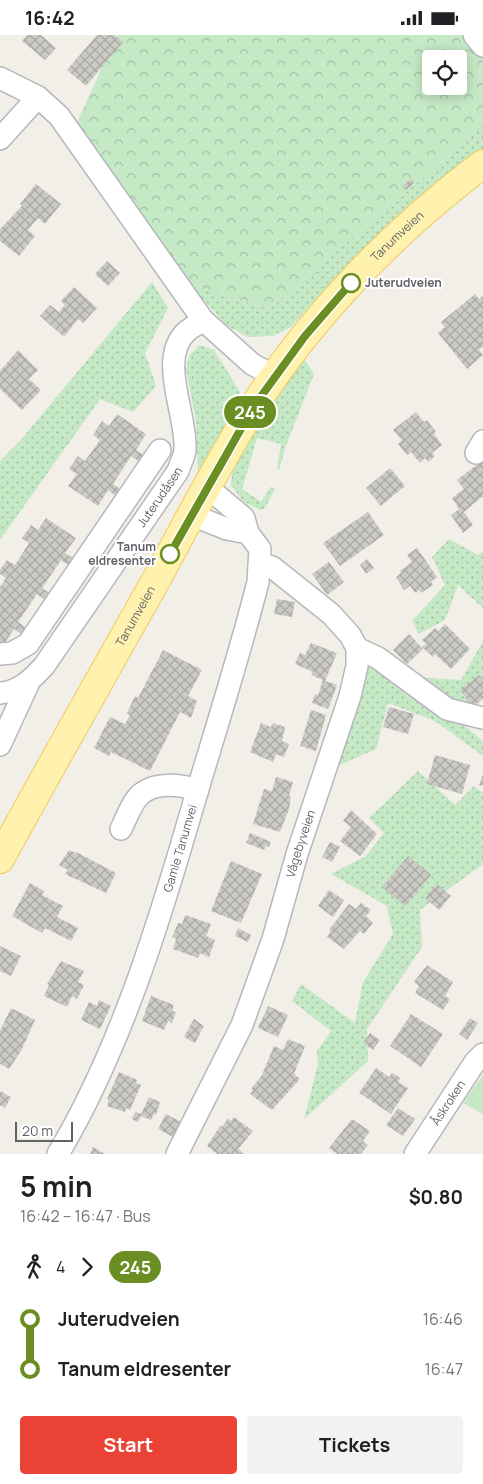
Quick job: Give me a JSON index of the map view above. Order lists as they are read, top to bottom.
{
  "streets": {
    "main road": ["Tanumveien"],
    "street": [
      "Juterudåsen",
      "Vågebyveien",
      "Gamle Tanumvei",
      "Åskroken"
    ]
  },
  "crossings": [
    ["Tanumveien", "Gamle Tanumvei"]
  ],
  "places": ["Juterudveien", "Tanum eldresenter"],
  "lines": ["bus line 245"],
  "scale_bar": "20 m",
  "page": {
    "status": "16:42",
    "on_map": "245",
    "scale": "20 m",
    "heading": ["5 min", "16:42 – 16:47 · Bus", "$0.80"],
    "legs": ["4", "245"],
    "list": [
      {
        "name": "Juterudveien",
        "value": "16:46"
      },
      {
        "name": "Tanum eldresenter",
        "value": "16:47"
      }
    ],
    "buttons": ["Start", "Tickets"]
  }
}
